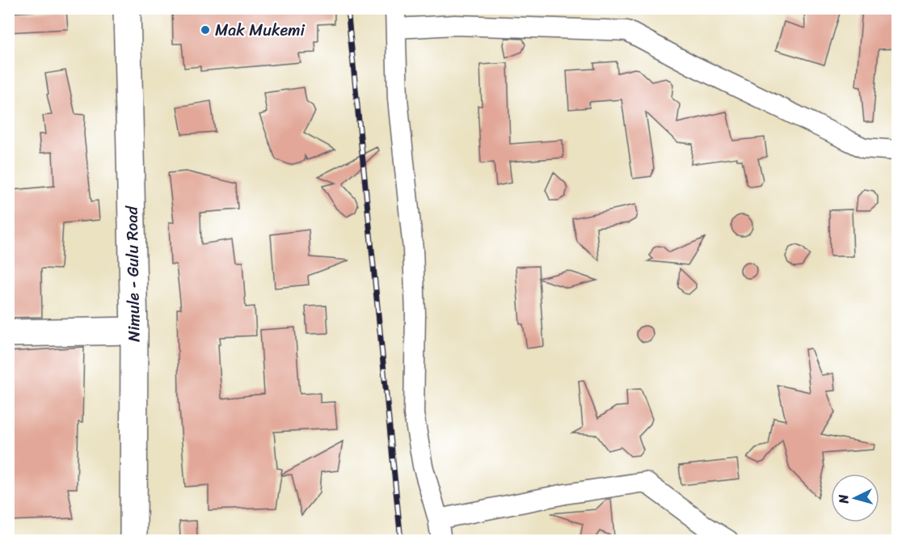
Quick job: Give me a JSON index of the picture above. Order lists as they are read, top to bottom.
{
  "streets": {
    "main road": ["Nimule - Gulu Road"]
  },
  "places": ["Mak Mukemi"],
  "north": "left"
}
